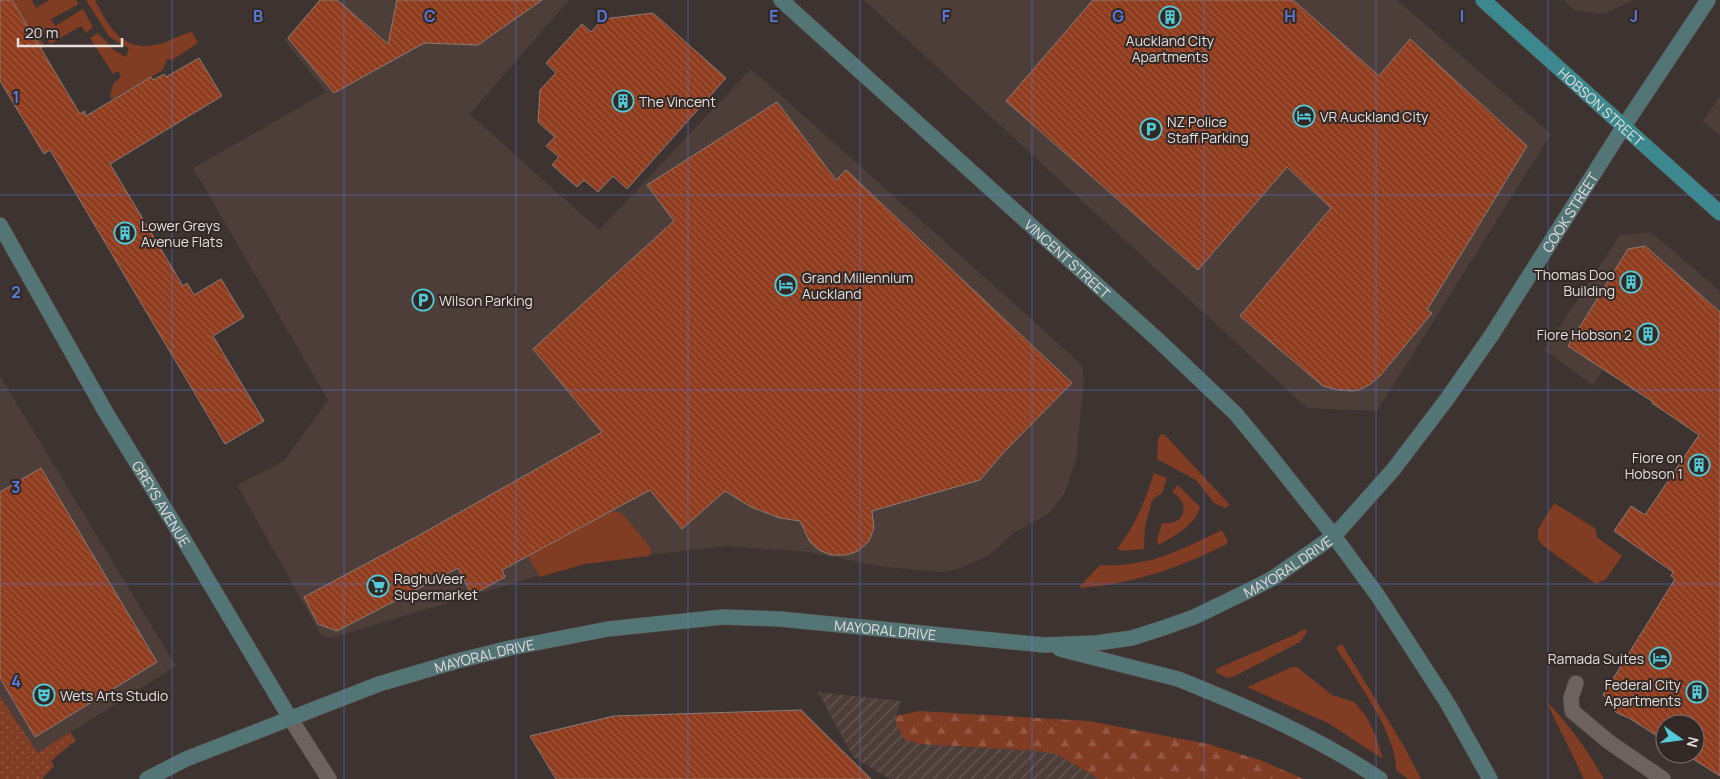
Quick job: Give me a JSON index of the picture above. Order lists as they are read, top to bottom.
{
  "streets": {
    "main road": [
      "HOBSON STREET",
      "COOK STREET",
      "VINCENT STREET",
      "GREYS AVENUE",
      "MAYORAL DRIVE"
    ]
  },
  "crossings": [
    ["HOBSON STREET", "COOK STREET"],
    ["COOK STREET", "VINCENT STREET"],
    ["COOK STREET", "MAYORAL DRIVE"],
    ["VINCENT STREET", "MAYORAL DRIVE"],
    ["GREYS AVENUE", "MAYORAL DRIVE"]
  ],
  "places": {
    "building": [
      "Auckland City Apartments",
      "The Vincent",
      "Lower Greys Avenue Flats",
      "Thomas Doo Building",
      "Fiore Hobson 2",
      "Fiore on Hobson 1",
      "Federal City Apartments"
    ],
    "hotel": ["VR Auckland City", "Grand Millennium Auckland", "Ramada Suites"],
    "parking": ["NZ Police Staff Parking", "Wilson Parking"],
    "supermarket": ["RaghuVeer Supermarket"],
    "theatre": ["Wets Arts Studio"]
  },
  "scale_bar": "20 m",
  "north": "right",
  "grid": {
    "columns": [
      "B",
      "C",
      "D",
      "E",
      "F",
      "G",
      "H",
      "I",
      "J"
    ],
    "rows": [
      "1",
      "2",
      "3",
      "4"
    ]
  }
}
